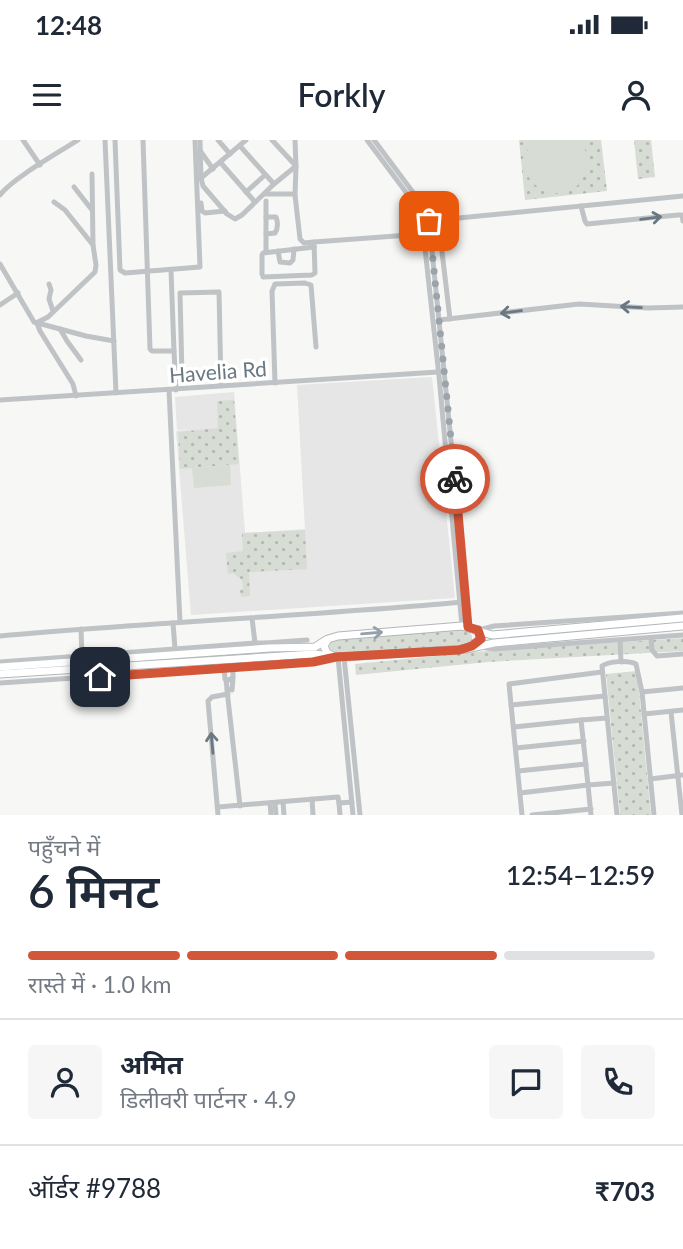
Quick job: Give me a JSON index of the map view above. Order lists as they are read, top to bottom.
{
  "streets": {
    "street": ["Havelia Rd"]
  },
  "page": {
    "status": "12:48",
    "header": "Forkly",
    "heading": ["6 मिनट", "पहुँचने में", "12:54–12:59"],
    "panel": [
      "अमित",
      "डिलीवरी पार्टनर · 4.9",
      "ऑर्डर #9788",
      "₹703"
    ],
    "bar": "रास्ते में · 1.0 km"
  }
}
